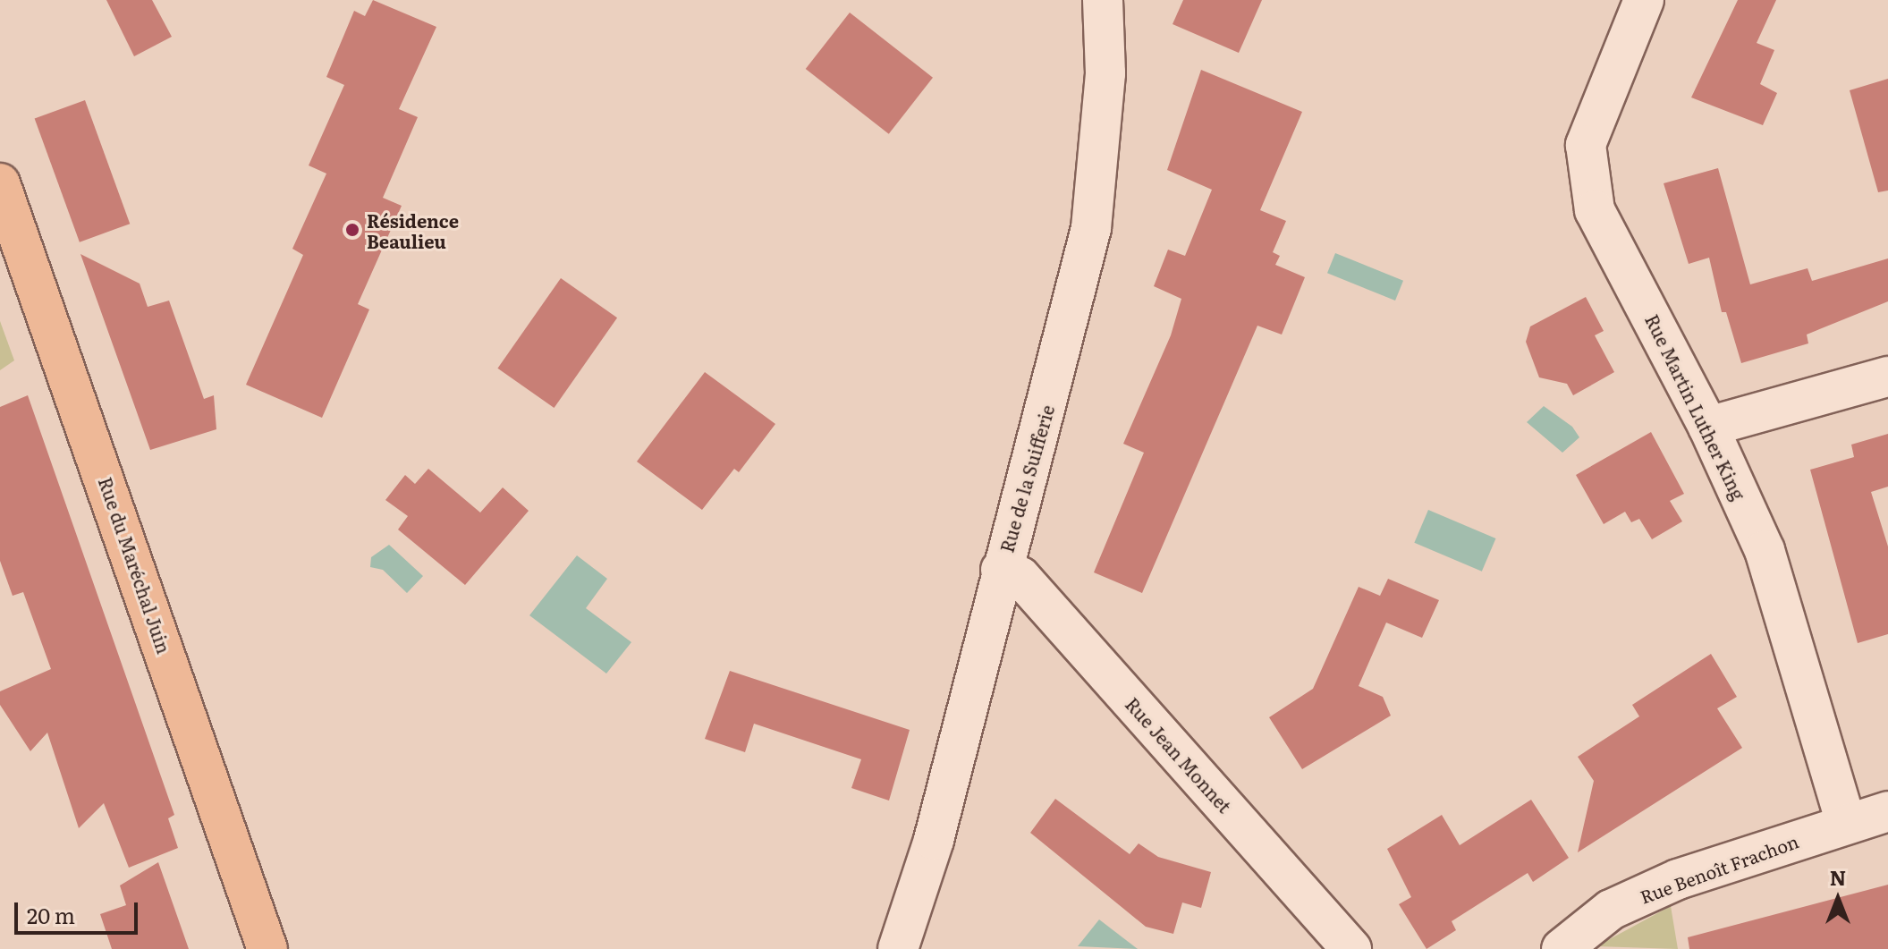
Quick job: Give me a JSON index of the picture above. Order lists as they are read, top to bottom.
{
  "streets": {
    "main road": ["Rue du Maréchal Juin"],
    "street": [
      "Rue Martin Luther King",
      "Rue de la Suifferie",
      "Rue Jean Monnet",
      "Rue Benoît Frachon"
    ]
  },
  "crossings": [
    ["Rue Martin Luther King", "Rue Benoît Frachon"],
    ["Rue de la Suifferie", "Rue Jean Monnet"]
  ],
  "places": ["Résidence Beaulieu"],
  "scale_bar": "20 m",
  "north": "top"
}
